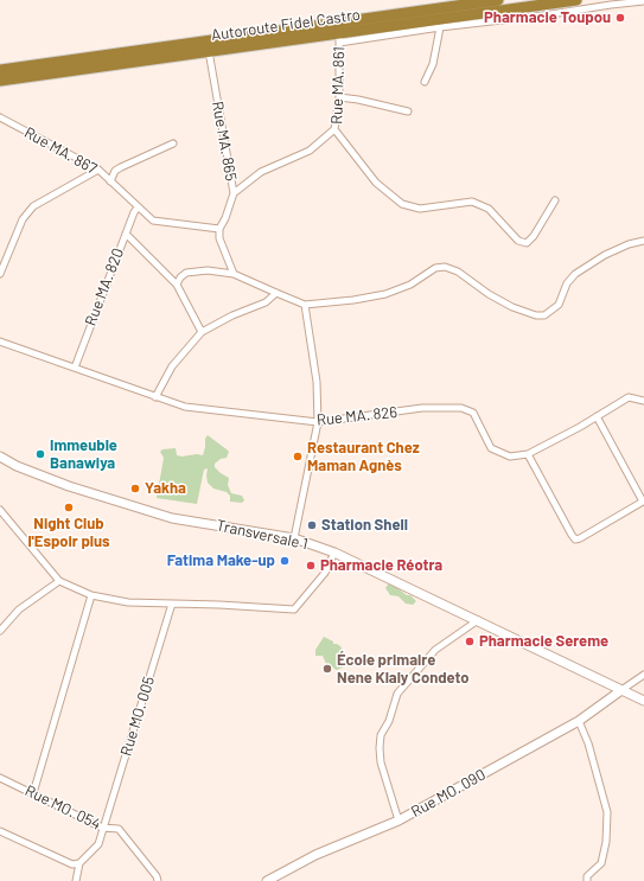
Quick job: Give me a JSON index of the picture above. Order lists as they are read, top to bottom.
{
  "streets": {
    "highway": ["Autoroute Fidel Castro"],
    "main road": ["Transversale 1", "Rue MO. 090"],
    "street": [
      "Rue MA. 861",
      "Rue MA. 865",
      "Rue MA. 867",
      "Rue MA. 820",
      "Rue MA. 826",
      "Rue MO. 005",
      "Rue MO. 054"
    ]
  },
  "crossings": [
    ["Autoroute Fidel Castro", "Rue MA. 861"],
    ["Autoroute Fidel Castro", "Rue MA. 865"],
    ["Rue MA. 865", "Rue MA. 867"],
    ["Rue MA. 867", "Rue MA. 820"],
    ["Rue MA. 820", "Rue MA. 826"],
    ["Transversale 1", "Rue MO. 090"],
    ["Rue MO. 005", "Rue MO. 054"]
  ],
  "places": [
    "Pharmacie Toupou",
    "Immeuble Banawiya",
    "Restaurant Chez Maman Agnès",
    "Yakha",
    "Night Club l'Espoir plus",
    "Station Shell",
    "Fatima Make-up",
    "Pharmacie Réotra",
    "Pharmacie Sereme",
    "École primaire Nene Klaly Condeto"
  ]
}
